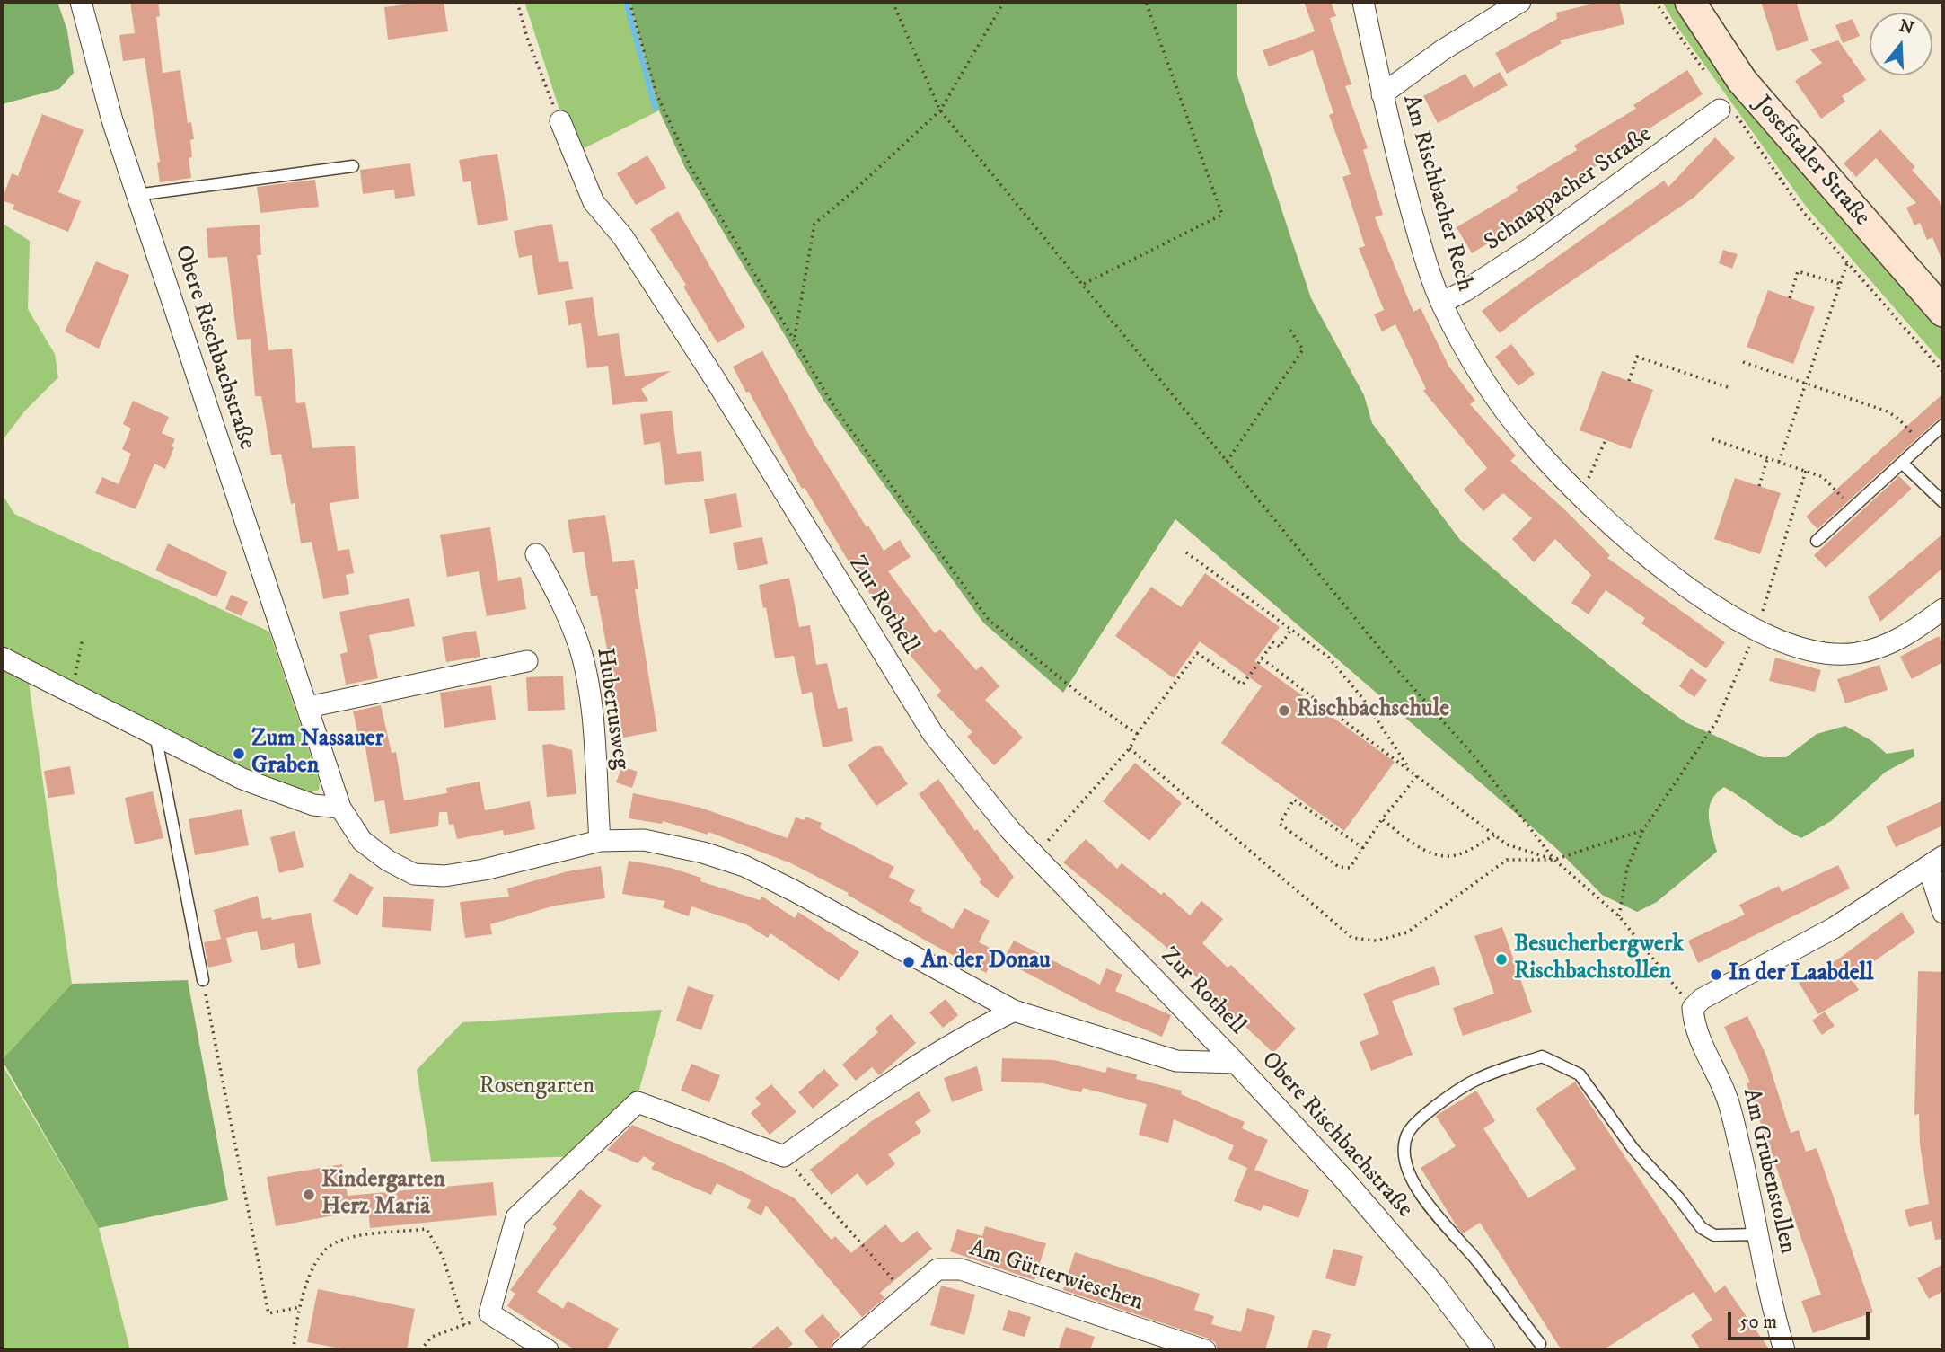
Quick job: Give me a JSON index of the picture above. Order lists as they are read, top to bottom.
{
  "streets": {
    "street": [
      "Josefstaler Straße",
      "Schnappacher Straße",
      "Am Rischbacher Rech",
      "Obere Rischbachstraße",
      "Zur Rothell",
      "Hubertusweg",
      "Am Grubenstollen",
      "Am Gütterwieschen"
    ]
  },
  "crossings": [
    ["Schnappacher Straße", "Am Rischbacher Rech"],
    ["Obere Rischbachstraße", "Zur Rothell"],
    ["Obere Rischbachstraße", "Hubertusweg"]
  ],
  "parks": ["Rosengarten"],
  "places": [
    "Rischbachschule",
    "Zum Nassauer Graben",
    "Besucherbergwerk Rischbachstollen",
    "An der Donau",
    "In der Laabdell",
    "Kindergarten Herz Mariä"
  ],
  "scale_bar": "50 m",
  "north": "top"
}
